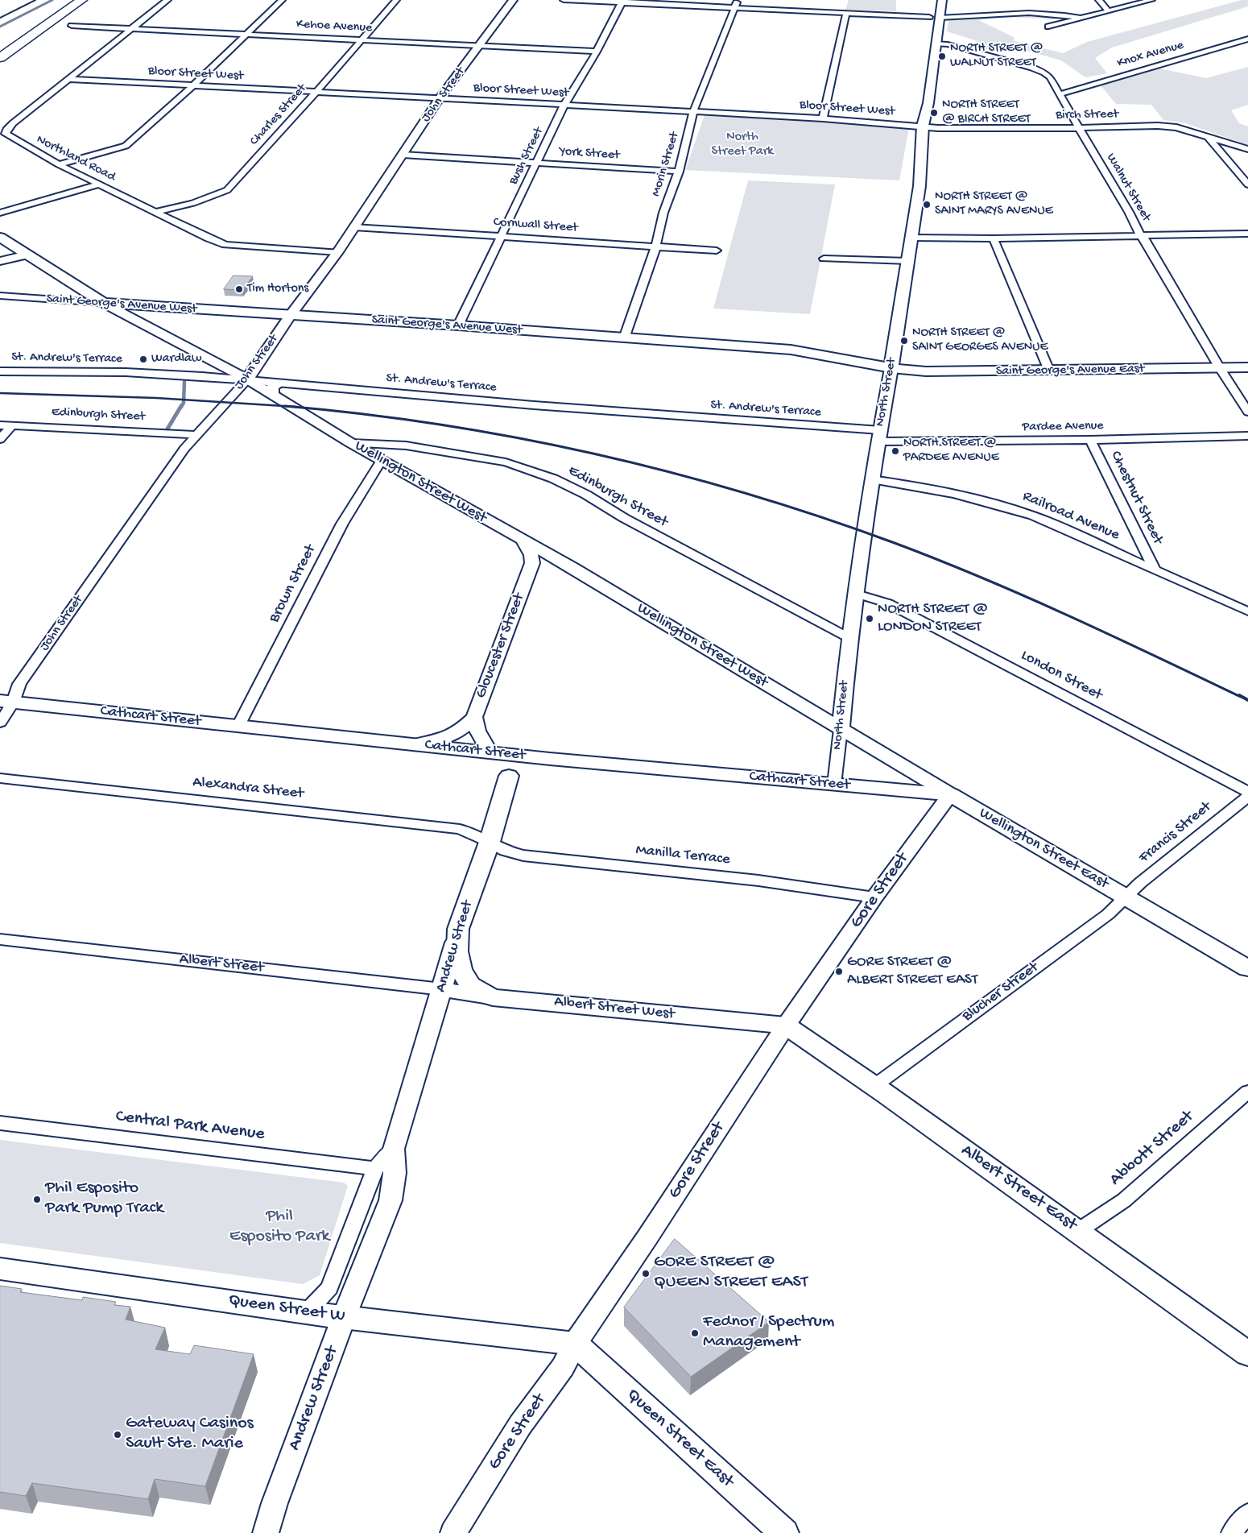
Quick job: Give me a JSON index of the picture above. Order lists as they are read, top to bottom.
{
  "streets": {
    "main road": [
      "Saint George's Avenue West",
      "Saint George's Avenue East",
      "North Street",
      "Wellington Street West",
      "Cathcart Street",
      "Wellington Street East",
      "Andrew Street",
      "Albert Street West",
      "Albert Street East",
      "Queen Street W",
      "Queen Street East"
    ],
    "street": [
      "Kehoe Avenue",
      "Knox Avenue",
      "Bloor Street West",
      "John Street",
      "Charles Street",
      "Birch Street",
      "York Street",
      "Bush Street",
      "Northland Road",
      "Morin Street",
      "Walnut Street",
      "Cornwall Street",
      "St. Andrew's Terrace",
      "Edinburgh Street",
      "Pardee Avenue",
      "Chestnut Street",
      "Railroad Avenue",
      "Brown Street",
      "Gloucester Street",
      "London Street",
      "Alexandra Street",
      "Francis Street",
      "Manilla Terrace",
      "Gore Street",
      "Albert Street",
      "Blucher Street",
      "Central Park Avenue",
      "Abbott Street"
    ]
  },
  "crossings": [
    ["Kehoe Avenue", "John Street"],
    ["Kehoe Avenue", "Charles Street"],
    ["Kehoe Avenue", "Bush Street"],
    ["Kehoe Avenue", "Northland Road"],
    ["Knox Avenue", "Walnut Street"],
    ["Bloor Street West", "John Street"],
    ["Bloor Street West", "Charles Street"],
    ["Bloor Street West", "Birch Street"],
    ["Bloor Street West", "Bush Street"],
    ["Bloor Street West", "Northland Road"],
    ["Bloor Street West", "Morin Street"],
    ["Bloor Street West", "North Street"],
    ["John Street", "York Street"],
    ["John Street", "Northland Road"],
    ["John Street", "Cornwall Street"],
    ["John Street", "Saint George's Avenue West"],
    ["John Street", "St. Andrew's Terrace"],
    ["John Street", "Edinburgh Street"],
    ["John Street", "Wellington Street West"],
    ["John Street", "Cathcart Street"],
    ["Charles Street", "Northland Road"],
    ["Birch Street", "Walnut Street"],
    ["Birch Street", "North Street"],
    ["York Street", "Bush Street"],
    ["York Street", "Morin Street"],
    ["Bush Street", "Cornwall Street"],
    ["Bush Street", "Saint George's Avenue West"],
    ["Morin Street", "Cornwall Street"],
    ["Morin Street", "Saint George's Avenue West"],
    ["Walnut Street", "Saint George's Avenue East"],
    ["Walnut Street", "North Street"],
    ["Saint George's Avenue West", "Saint George's Avenue East"],
    ["Saint George's Avenue West", "North Street"],
    ["Saint George's Avenue West", "Wellington Street West"],
    ["St. Andrew's Terrace", "North Street"],
    ["St. Andrew's Terrace", "Pardee Avenue"],
    ["St. Andrew's Terrace", "Wellington Street West"],
    ["Saint George's Avenue East", "North Street"],
    ["North Street", "Edinburgh Street"],
    ["North Street", "Pardee Avenue"],
    ["North Street", "Wellington Street West"],
    ["North Street", "Railroad Avenue"],
    ["North Street", "London Street"],
    ["North Street", "Cathcart Street"],
    ["North Street", "Wellington Street East"],
    ["Edinburgh Street", "Wellington Street West"],
    ["Pardee Avenue", "Chestnut Street"],
    ["Wellington Street West", "Brown Street"],
    ["Wellington Street West", "Gloucester Street"],
    ["Wellington Street West", "Wellington Street East"],
    ["Chestnut Street", "Railroad Avenue"],
    ["Brown Street", "Cathcart Street"],
    ["Gloucester Street", "Cathcart Street"],
    ["Cathcart Street", "Wellington Street East"],
    ["Cathcart Street", "Gore Street"],
    ["Alexandra Street", "Manilla Terrace"],
    ["Alexandra Street", "Andrew Street"],
    ["Francis Street", "Wellington Street East"],
    ["Francis Street", "Blucher Street"],
    ["Wellington Street East", "Gore Street"],
    ["Wellington Street East", "Blucher Street"],
    ["Manilla Terrace", "Gore Street"],
    ["Manilla Terrace", "Andrew Street"],
    ["Gore Street", "Albert Street West"],
    ["Gore Street", "Albert Street East"],
    ["Gore Street", "Queen Street W"],
    ["Gore Street", "Queen Street East"],
    ["Andrew Street", "Albert Street"],
    ["Andrew Street", "Albert Street West"],
    ["Andrew Street", "Central Park Avenue"],
    ["Andrew Street", "Queen Street W"],
    ["Albert Street", "Albert Street West"],
    ["Blucher Street", "Albert Street East"],
    ["Albert Street West", "Albert Street East"],
    ["Abbott Street", "Albert Street East"],
    ["Queen Street W", "Queen Street East"]
  ],
  "parks": ["North Street Park", "Phil Esposito Park"],
  "places": [
    "NORTH STREET @ WALNUT STREET",
    "NORTH STREET @ BIRCH STREET",
    "NORTH STREET @ SAINT MARYS AVENUE",
    "Tim Hortons",
    "NORTH STREET @ SAINT GEORGES AVENUE",
    "Wardlaw",
    "NORTH STREET @ PARDEE AVENUE",
    "NORTH STREET @ LONDON STREET",
    "GORE STREET @ ALBERT STREET EAST",
    "Phil Esposito Park Pump Track",
    "GORE STREET @ QUEEN STREET EAST",
    "Fednor / Spectrum Management",
    "Gateway Casinos Sault Ste. Marie"
  ]
}
